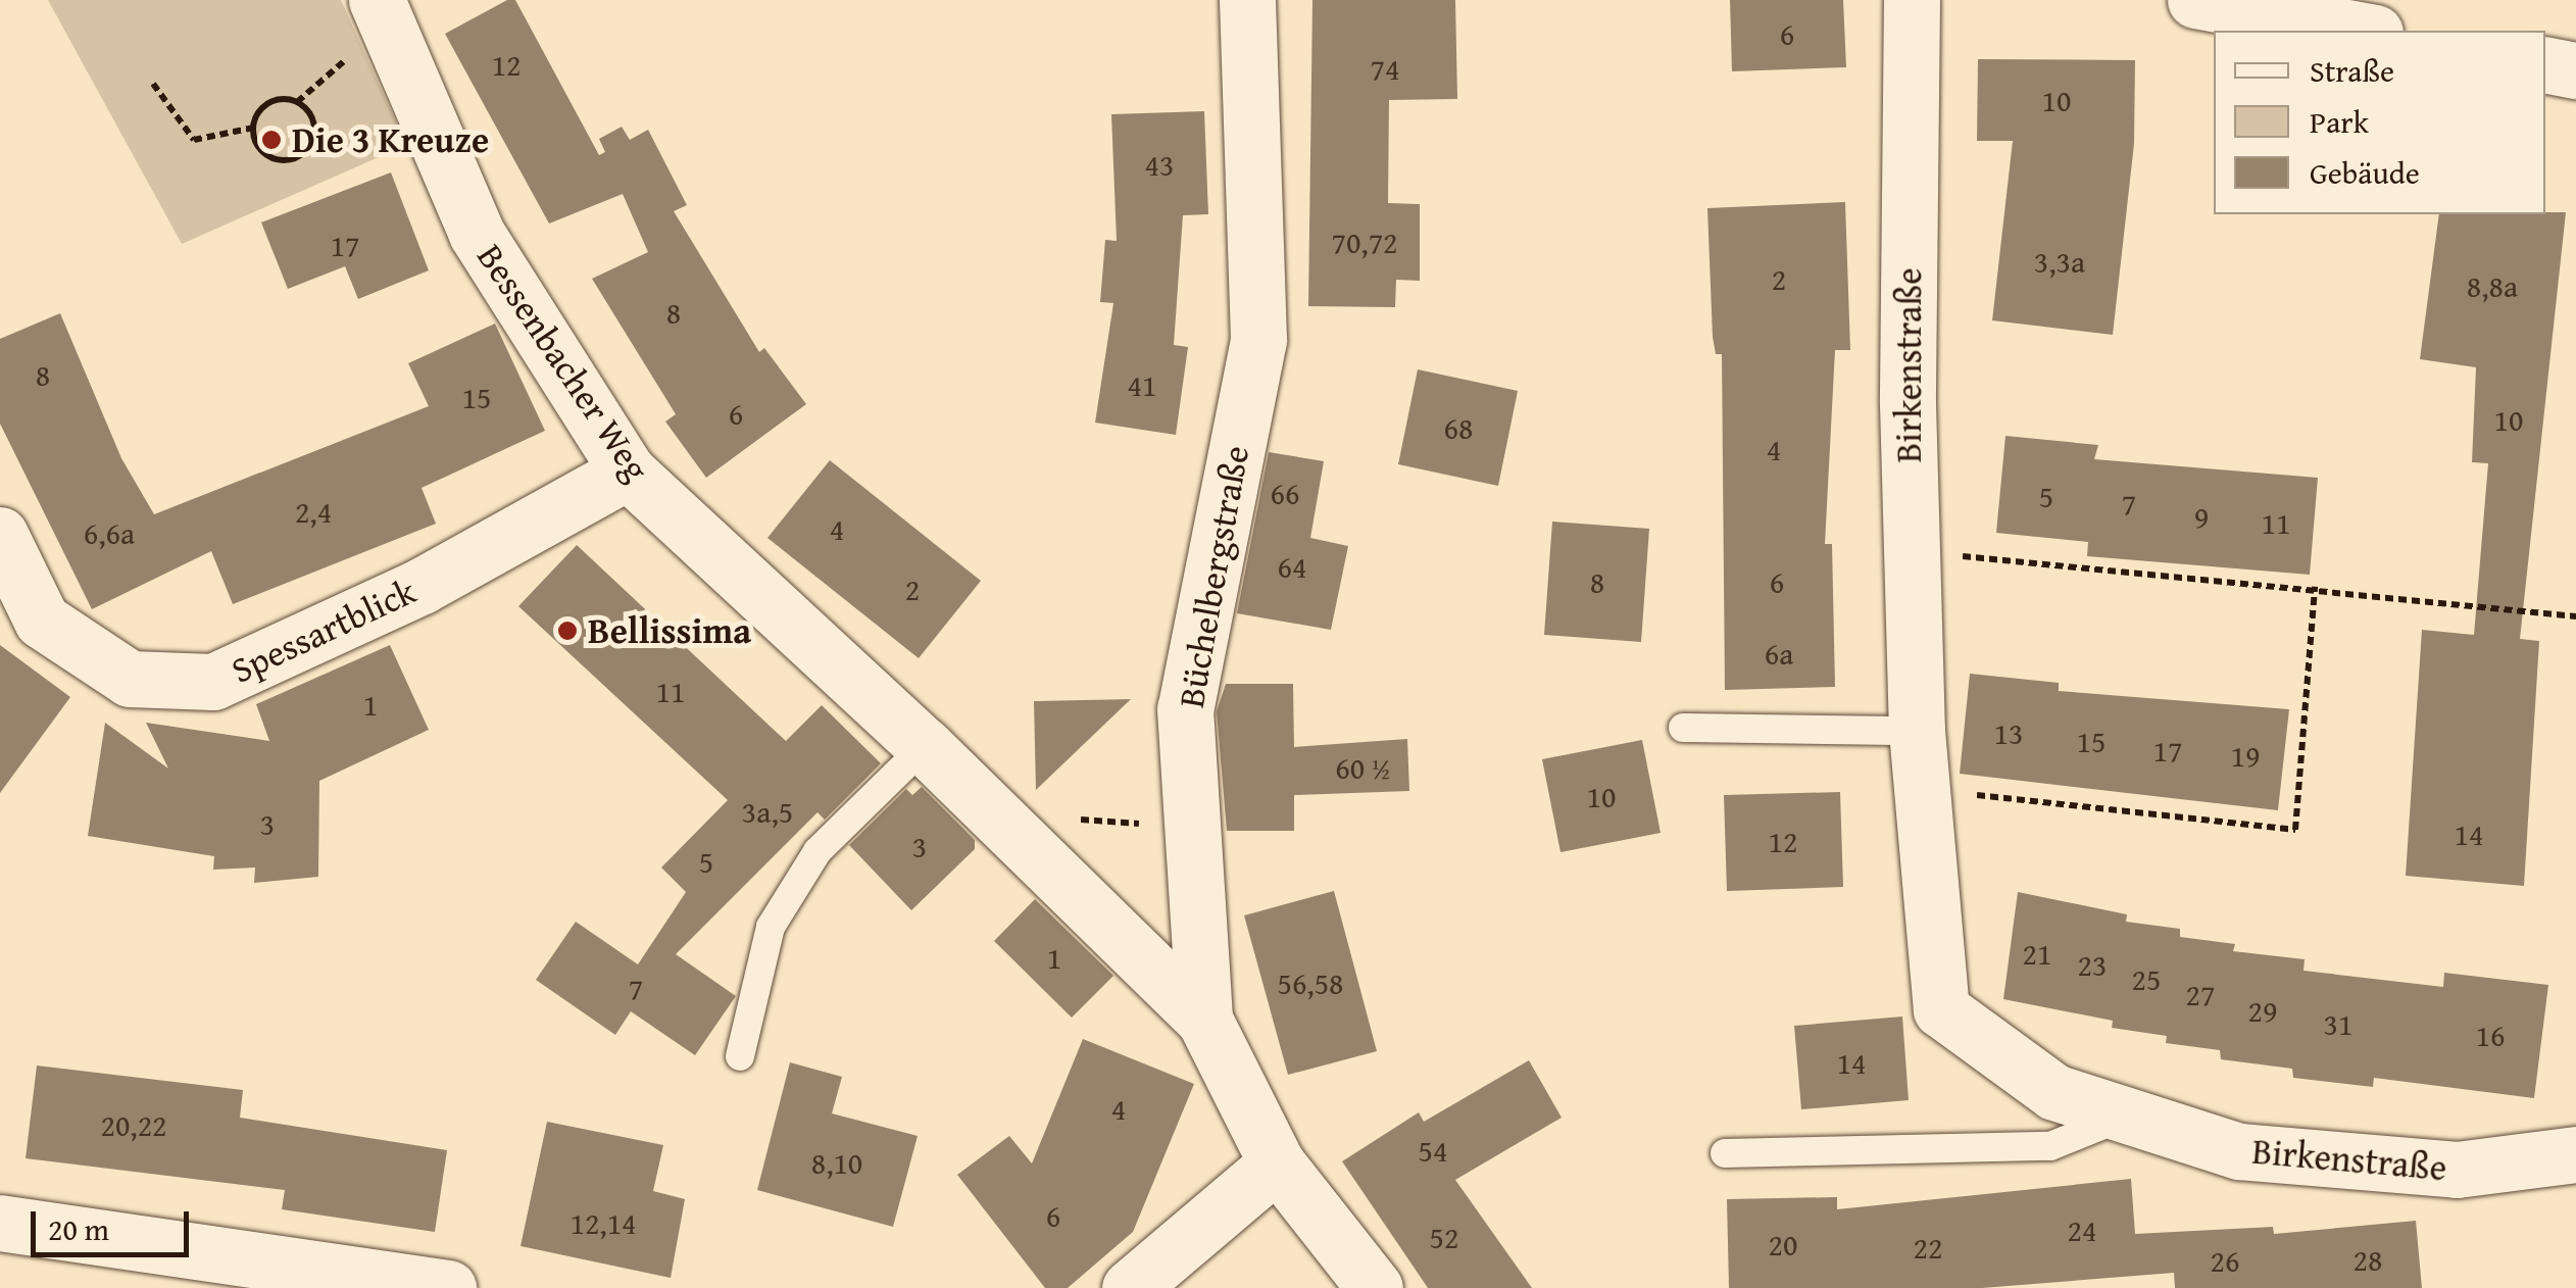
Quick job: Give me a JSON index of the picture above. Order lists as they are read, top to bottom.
{
  "streets": {
    "street": [
      "Bessenbacher Weg",
      "Birkenstraße",
      "Büchelbergstraße",
      "Spessartblick"
    ]
  },
  "crossings": [
    ["Bessenbacher Weg", "Büchelbergstraße"],
    ["Bessenbacher Weg", "Spessartblick"]
  ],
  "places": ["Die 3 Kreuze", "Bellissima"],
  "house_numbers": [
    "6",
    "12",
    "74",
    "10",
    "43",
    "70,72",
    "17",
    "3,3a",
    "2",
    "8,8a",
    "8",
    "8",
    "41",
    "15",
    "6",
    "10",
    "68",
    "4",
    "66",
    "5",
    "7",
    "2,4",
    "9",
    "11",
    "4",
    "6,6a",
    "64",
    "8",
    "6",
    "2",
    "6a",
    "11",
    "1",
    "13",
    "15",
    "17",
    "19",
    "60 ½",
    "10",
    "3a,5",
    "3",
    "14",
    "12",
    "3",
    "5",
    "21",
    "1",
    "23",
    "25",
    "56,58",
    "7",
    "27",
    "29",
    "31",
    "16",
    "14",
    "4",
    "20,22",
    "54",
    "8,10",
    "6",
    "12,14",
    "24",
    "52",
    "20",
    "22",
    "28",
    "26"
  ],
  "legend": ["Straße", "Park", "Gebäude"],
  "scale_bar": "20 m"
}
